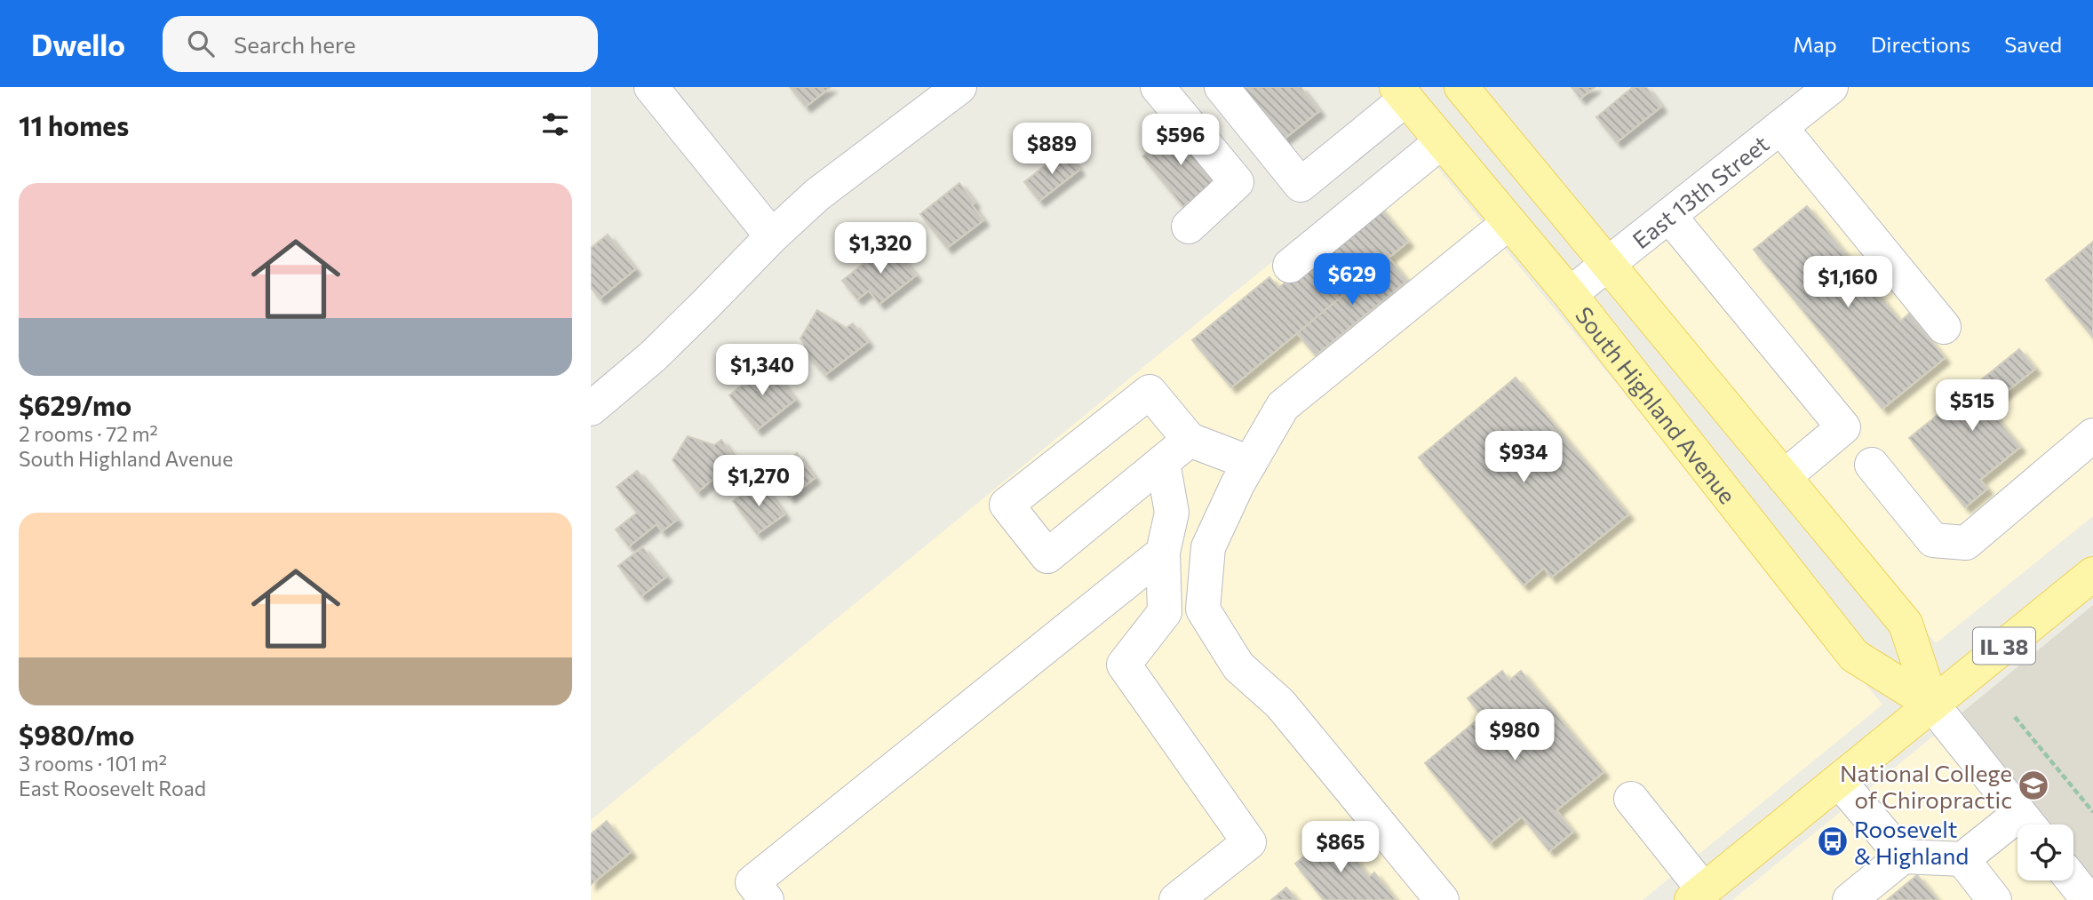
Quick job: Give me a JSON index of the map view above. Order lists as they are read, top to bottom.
{
  "streets": {
    "main road": ["South Highland Avenue", "IL 38"],
    "street": ["East 13th Street"]
  },
  "crossings": [
    ["East 13th Street", "South Highland Avenue"],
    ["South Highland Avenue", "IL 38"]
  ],
  "places": {
    "school or university": ["National College of Chiropractic"],
    "bus stop": ["Roosevelt & Highland"]
  },
  "page": {
    "header": "Dwello",
    "search": "Search here",
    "nav": ["Map", "Directions", "Saved"],
    "heading": "11 homes",
    "price": [
      "$596",
      "$889",
      "$1,320",
      "$629",
      "$1,160",
      "$1,340",
      "$515",
      "$934",
      "$1,270",
      "$980",
      "$865"
    ],
    "list": [
      {
        "name": "$629/mo",
        "note": "2 rooms · 72 m² · South Highland Avenue"
      },
      {
        "name": "$980/mo",
        "note": "3 rooms · 101 m² · East Roosevelt Road"
      }
    ]
  }
}
